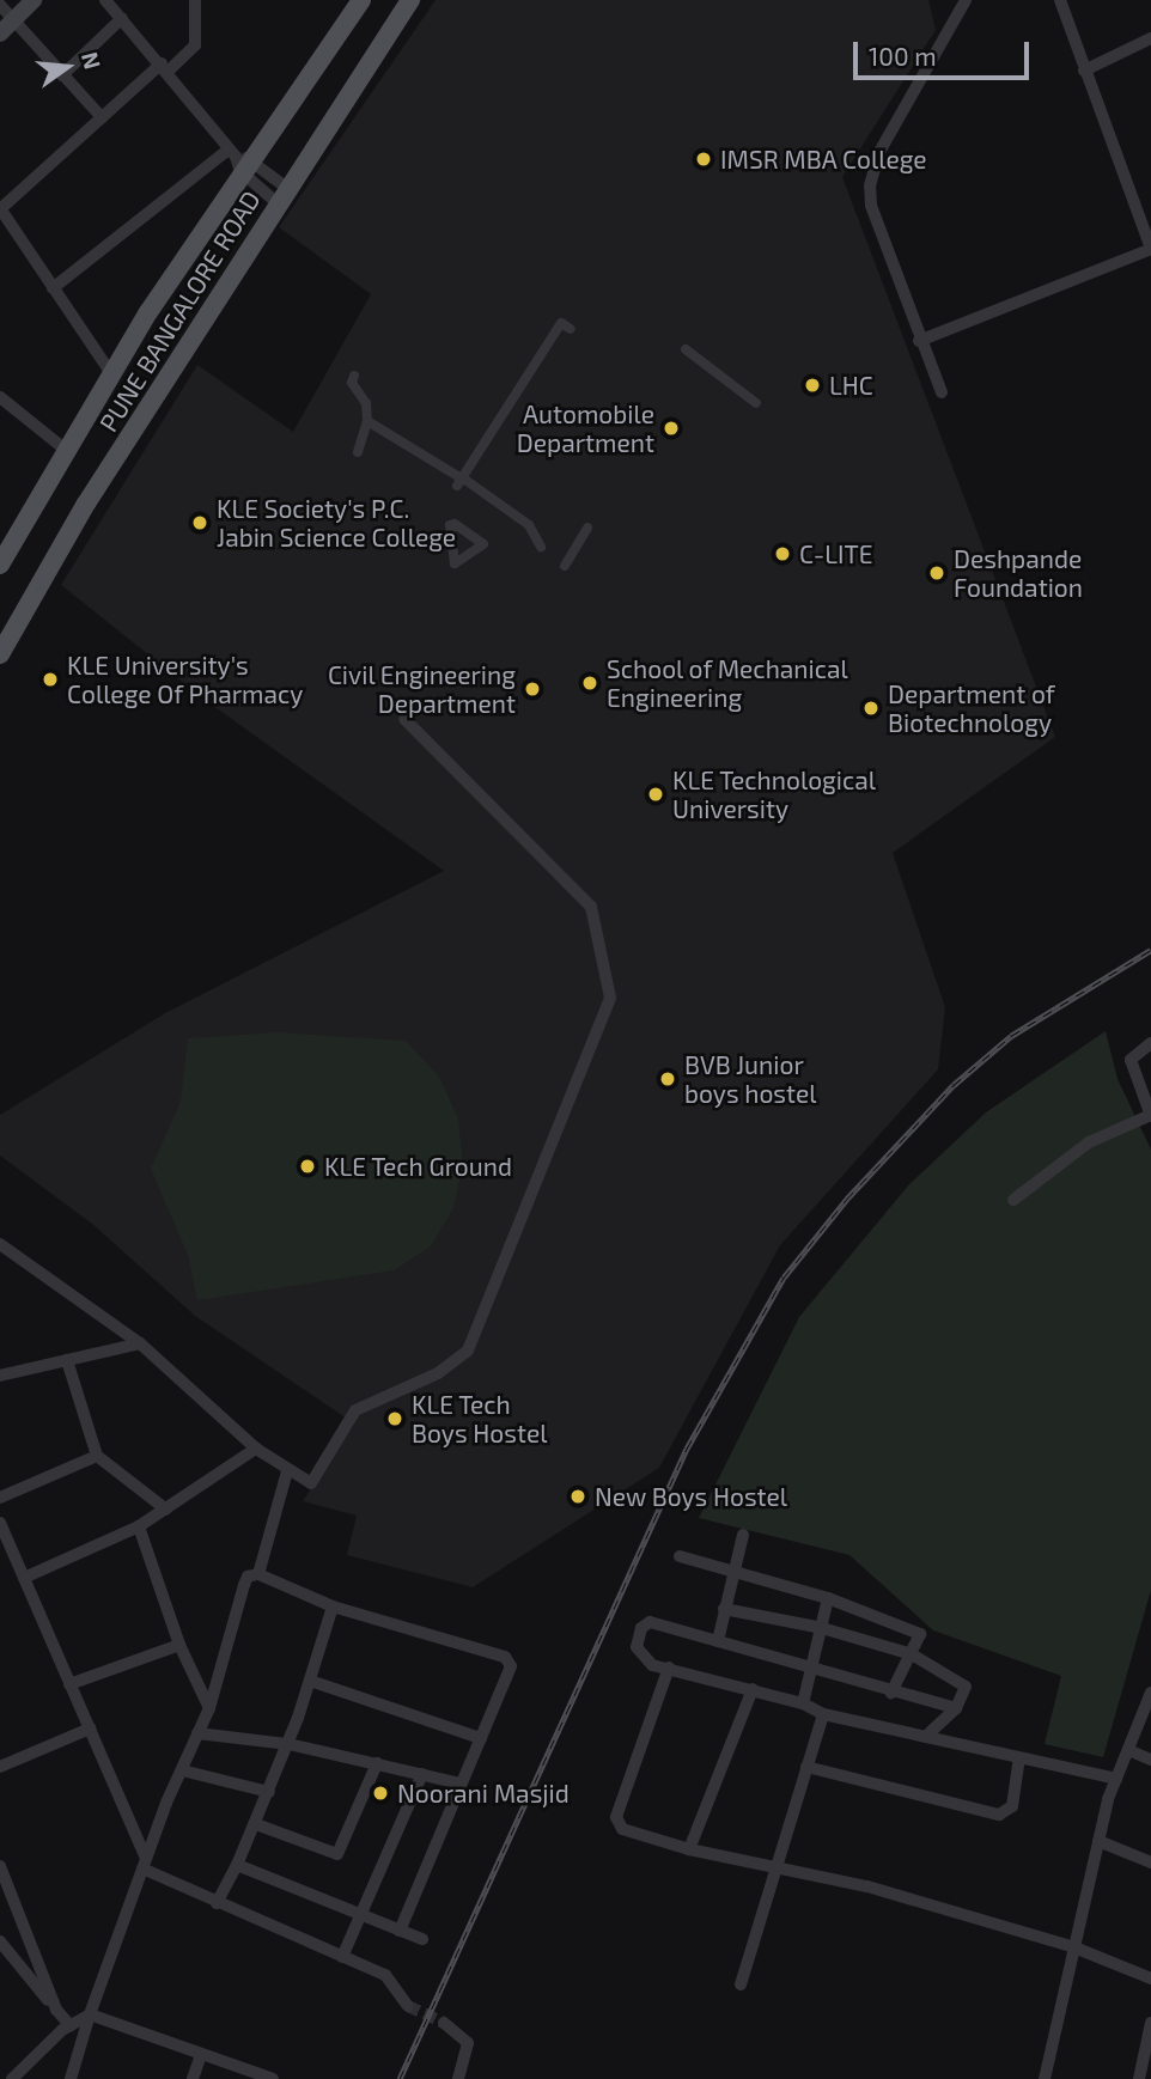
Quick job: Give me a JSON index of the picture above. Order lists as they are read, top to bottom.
{
  "streets": {
    "main road": ["PUNE BANGALORE ROAD"]
  },
  "places": [
    "IMSR MBA College",
    "LHC",
    "Automobile Department",
    "KLE Society's P.C. Jabin Science College",
    "C-LITE",
    "Deshpande Foundation",
    "KLE University's College Of Pharmacy",
    "School of Mechanical Engineering",
    "Civil Engineering Department",
    "Department of Biotechnology",
    "KLE Technological University",
    "BVB Junior boys hostel",
    "KLE Tech Ground",
    "KLE Tech Boys Hostel",
    "New Boys Hostel",
    "Noorani Masjid"
  ],
  "scale_bar": "100 m",
  "north": "right"
}
